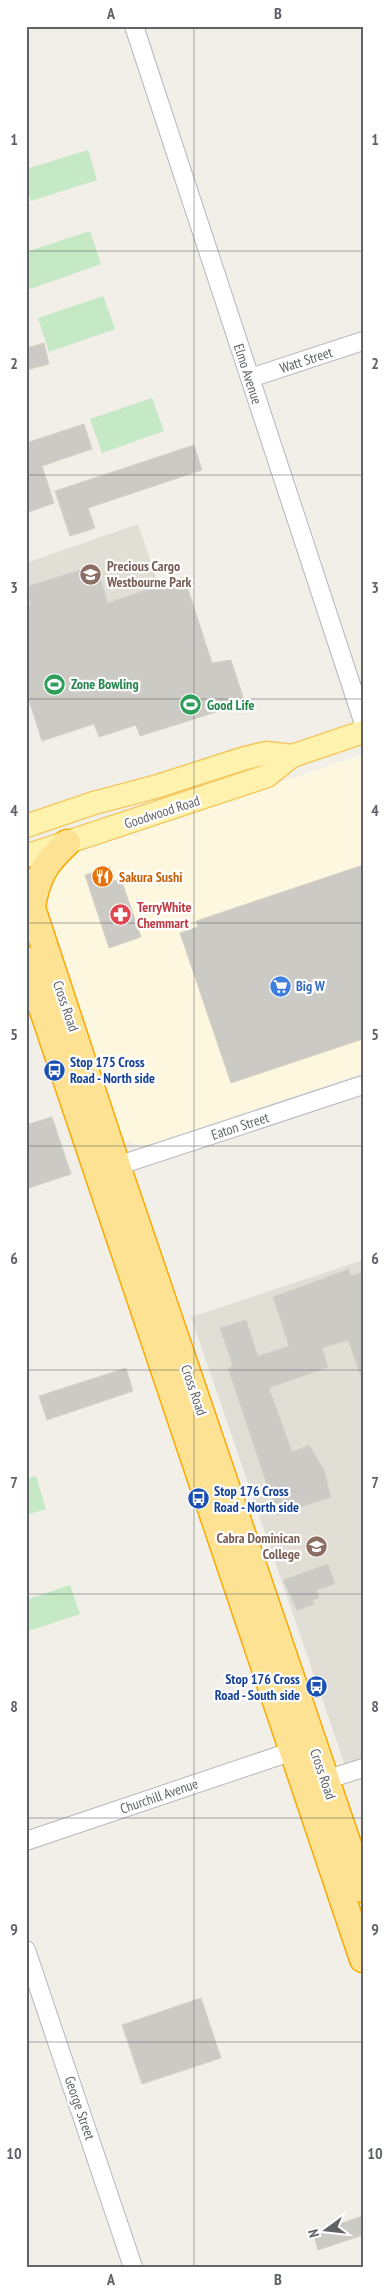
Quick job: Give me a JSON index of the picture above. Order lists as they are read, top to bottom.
{
  "streets": {
    "highway": ["Cross Road"],
    "main road": ["Goodwood Road"],
    "street": [
      "Watt Street",
      "Elmo Avenue",
      "Eaton Street",
      "Churchill Avenue",
      "George Street"
    ]
  },
  "crossings": [
    ["Watt Street", "Elmo Avenue"],
    ["Cross Road", "Eaton Street"],
    ["Cross Road", "Churchill Avenue"]
  ],
  "places": {
    "school or university": ["Precious Cargo Westbourne Park", "Cabra Dominican College"],
    "sports": ["Zone Bowling", "Good Life"],
    "restaurant": ["Sakura Sushi"],
    "pharmacy": ["TerryWhite Chemmart"],
    "supermarket": ["Big W"],
    "bus stop": ["Stop 175 Cross Road - North side", "Stop 176 Cross Road - North side", "Stop 176 Cross Road - South side"]
  },
  "north": "left",
  "grid": {
    "columns": ["A", "B"],
    "rows": [
      "1",
      "2",
      "3",
      "4",
      "5",
      "6",
      "7",
      "8",
      "9",
      "10"
    ]
  }
}
